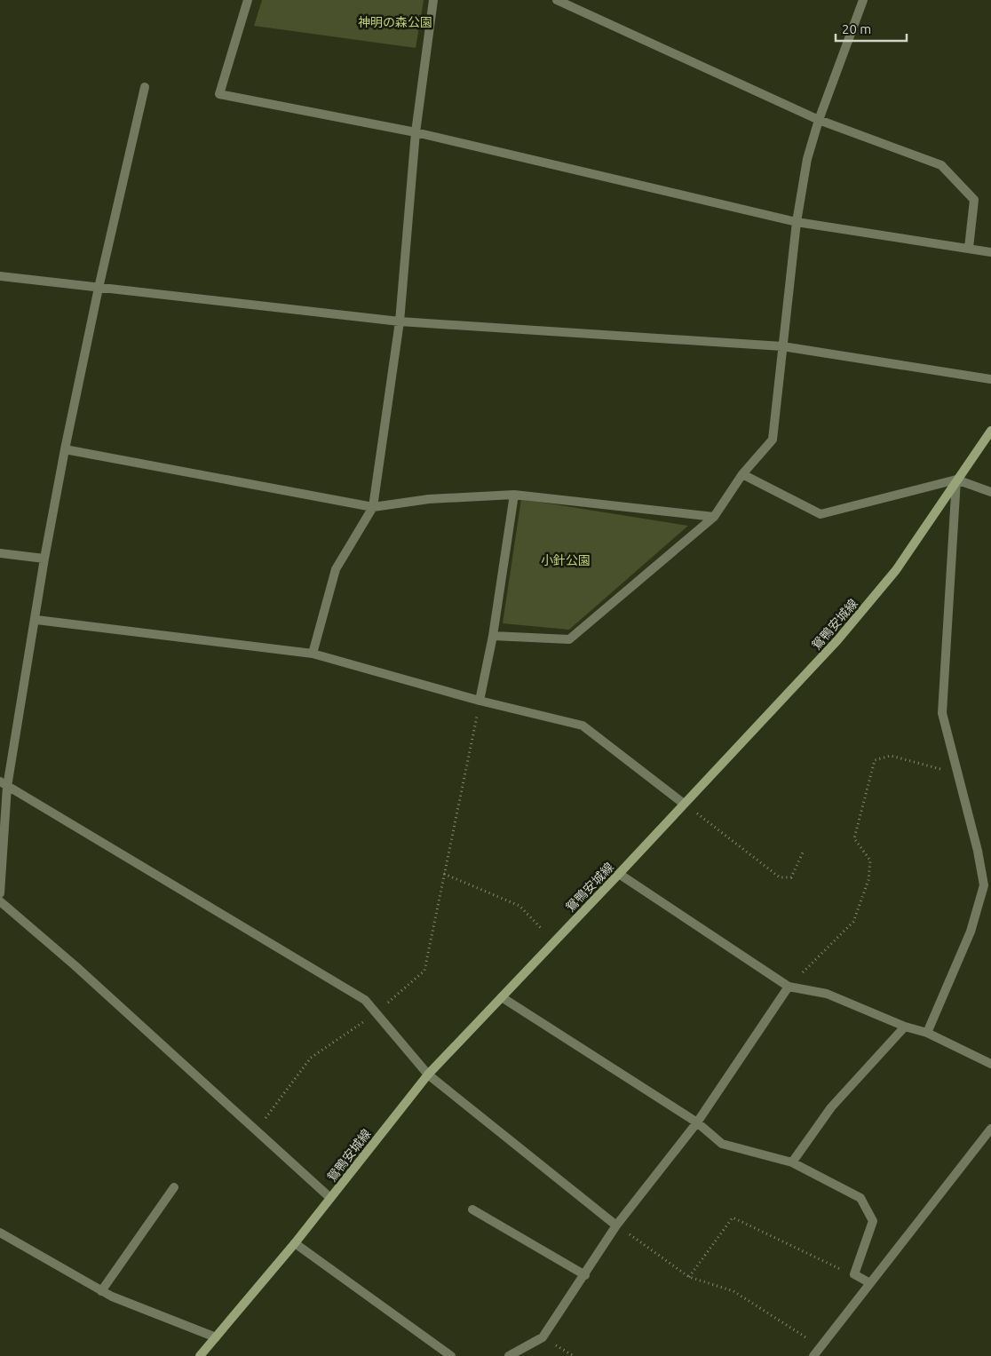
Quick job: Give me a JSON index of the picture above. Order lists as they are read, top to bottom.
{
  "streets": {
    "main road": ["鴛鴨安城線"]
  },
  "parks": ["神明の森公園", "小針公園"],
  "scale_bar": "20 m"
}
